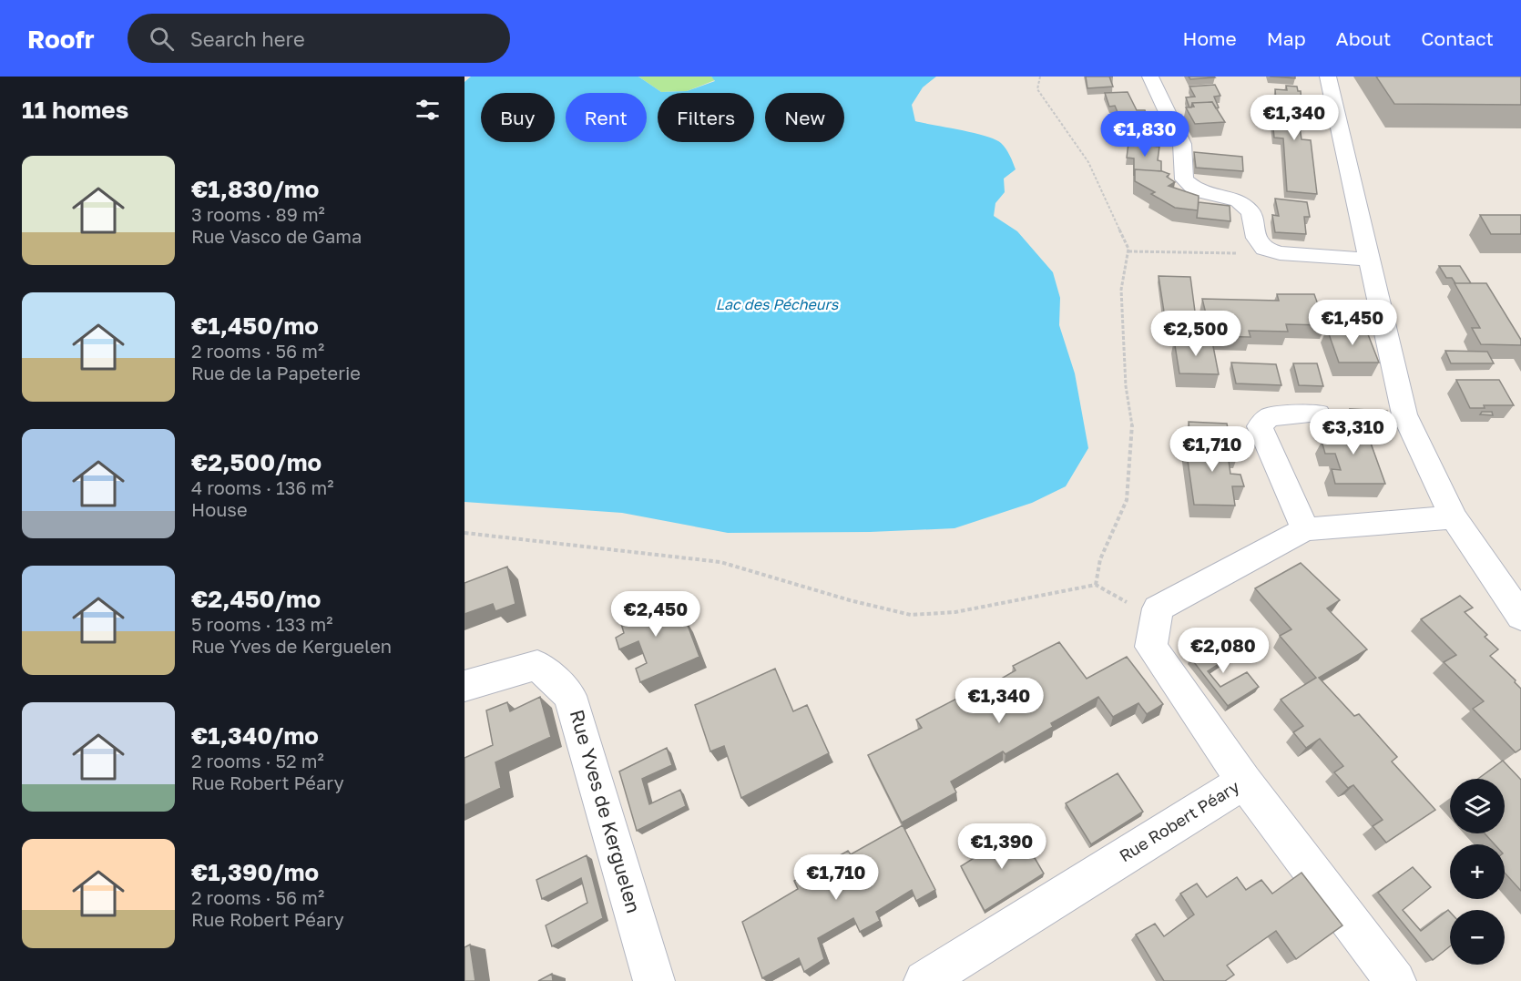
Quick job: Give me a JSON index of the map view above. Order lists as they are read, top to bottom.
{
  "streets": {
    "street": ["Rue Yves de Kerguelen", "Rue Robert Péary"]
  },
  "water": ["Lac des Pécheurs"],
  "page": {
    "header": "Roofr",
    "search": "Search here",
    "nav": [
      "Home",
      "Map",
      "About",
      "Contact"
    ],
    "heading": "11 homes",
    "chip": [
      "Buy",
      "Rent",
      "Filters",
      "New"
    ],
    "price": [
      "€1,340",
      "€1,830",
      "€1,450",
      "€2,500",
      "€3,310",
      "€1,710",
      "€2,450",
      "€2,080",
      "€1,340",
      "€1,390",
      "€1,710"
    ],
    "list": [
      {
        "name": "€1,830/mo",
        "note": "3 rooms · 89 m² · Rue Vasco de Gama"
      },
      {
        "name": "€1,450/mo",
        "note": "2 rooms · 56 m² · Rue de la Papeterie"
      },
      {
        "name": "€2,500/mo",
        "note": "4 rooms · 136 m² · House"
      },
      {
        "name": "€2,450/mo",
        "note": "5 rooms · 133 m² · Rue Yves de Kerguelen"
      },
      {
        "name": "€1,340/mo",
        "note": "2 rooms · 52 m² · Rue Robert Péary"
      },
      {
        "name": "€1,390/mo",
        "note": "2 rooms · 56 m² · Rue Robert Péary"
      }
    ],
    "map_buttons": ["+", "−"]
  }
}
